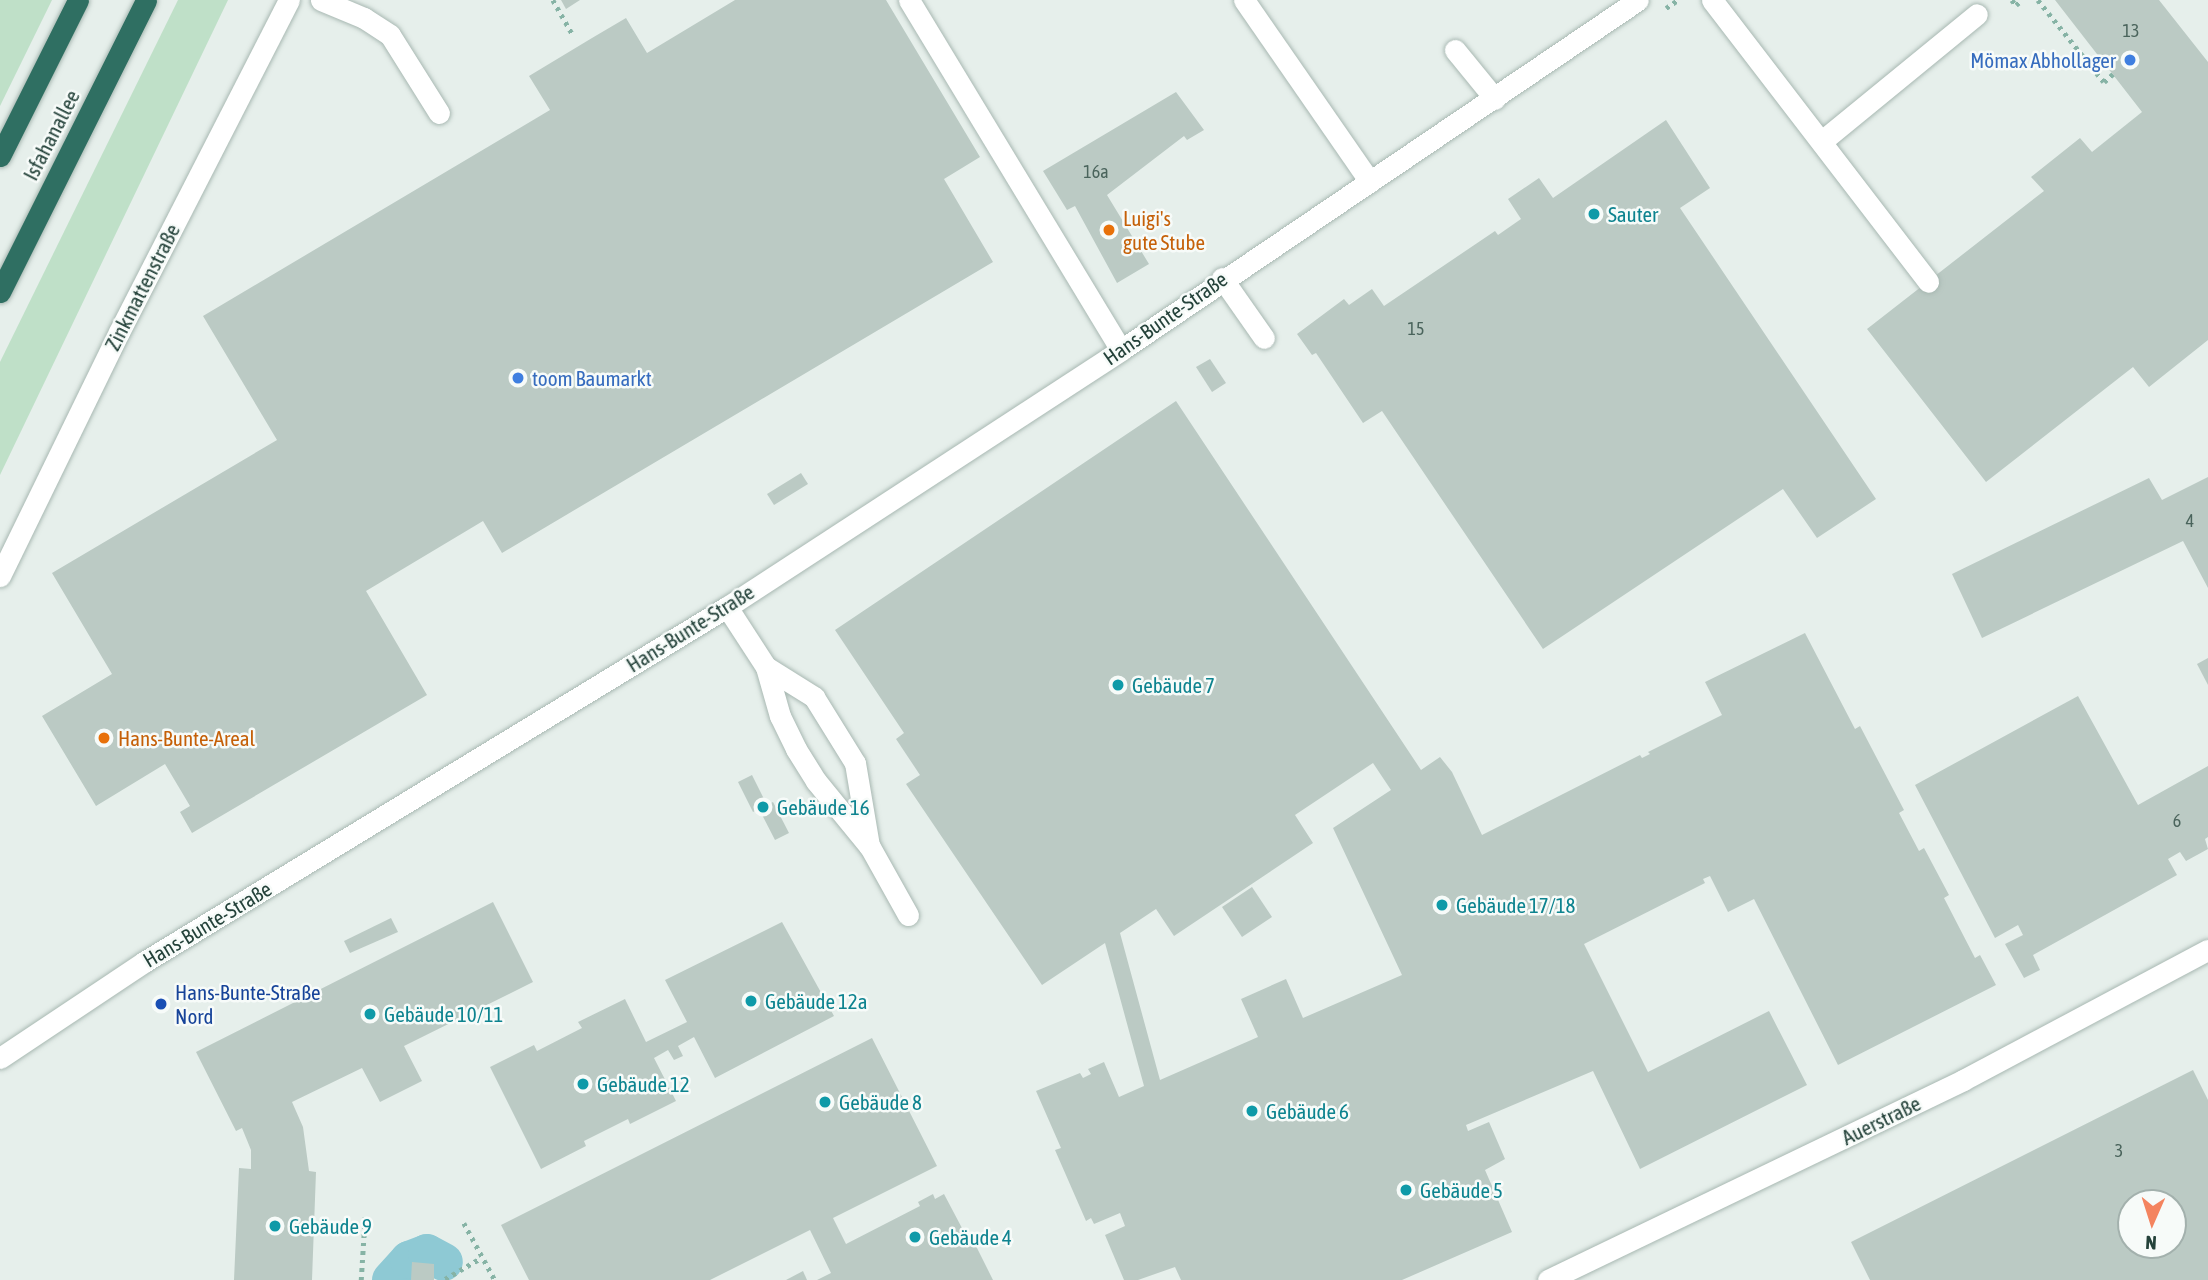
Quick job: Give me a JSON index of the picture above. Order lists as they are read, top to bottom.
{
  "streets": {
    "highway": ["Isfahanallee"],
    "street": ["Zinkmattenstraße", "Hans-Bunte-Straße", "Auerstraße"]
  },
  "places": [
    "Mömax Abhollager",
    "Sauter",
    "Luigi's gute Stube",
    "toom Baumarkt",
    "Gebäude 7",
    "Hans-Bunte-Areal",
    "Gebäude 16",
    "Gebäude 17/18",
    "Gebäude 12a",
    "Hans-Bunte-Straße Nord",
    "Gebäude 10/11",
    "Gebäude 12",
    "Gebäude 8",
    "Gebäude 6",
    "Gebäude 5",
    "Gebäude 9",
    "Gebäude 4"
  ],
  "house_numbers": [
    "13",
    "16a",
    "15",
    "4",
    "6",
    "3"
  ],
  "north": "bottom"
}
